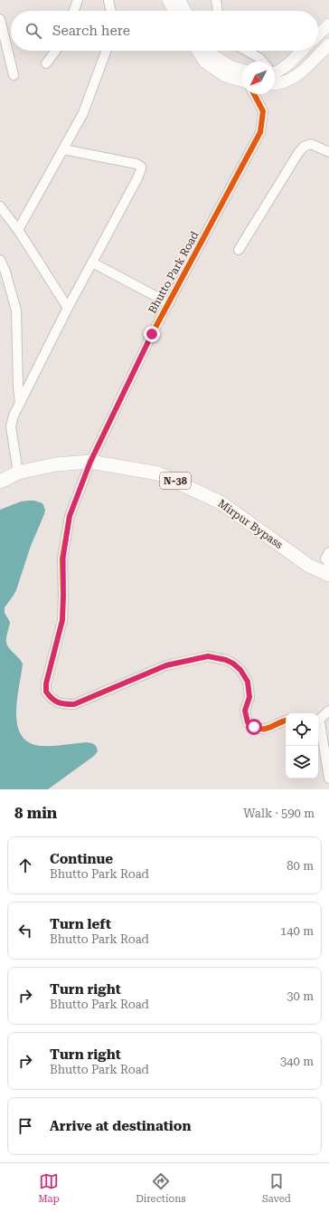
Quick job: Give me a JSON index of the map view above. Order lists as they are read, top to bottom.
{
  "streets": {
    "highway": ["N-38", "Mirpur Bypass"],
    "street": ["Bhutto Park Road"]
  },
  "crossings": [
    ["Bhutto Park Road", "Mirpur Bypass"]
  ],
  "north": "bottom left",
  "page": {
    "search": "Search here",
    "heading": ["8 min", "Walk · 590 m"],
    "list": [
      ["Continue", "Bhutto Park Road", "80 m"],
      ["Turn left", "Bhutto Park Road", "140 m"],
      ["Turn right", "Bhutto Park Road", "30 m"],
      ["Turn right", "Bhutto Park Road", "340 m"],
      "Arrive at destination"
    ],
    "nav": ["Map", "Directions", "Saved"]
  }
}
